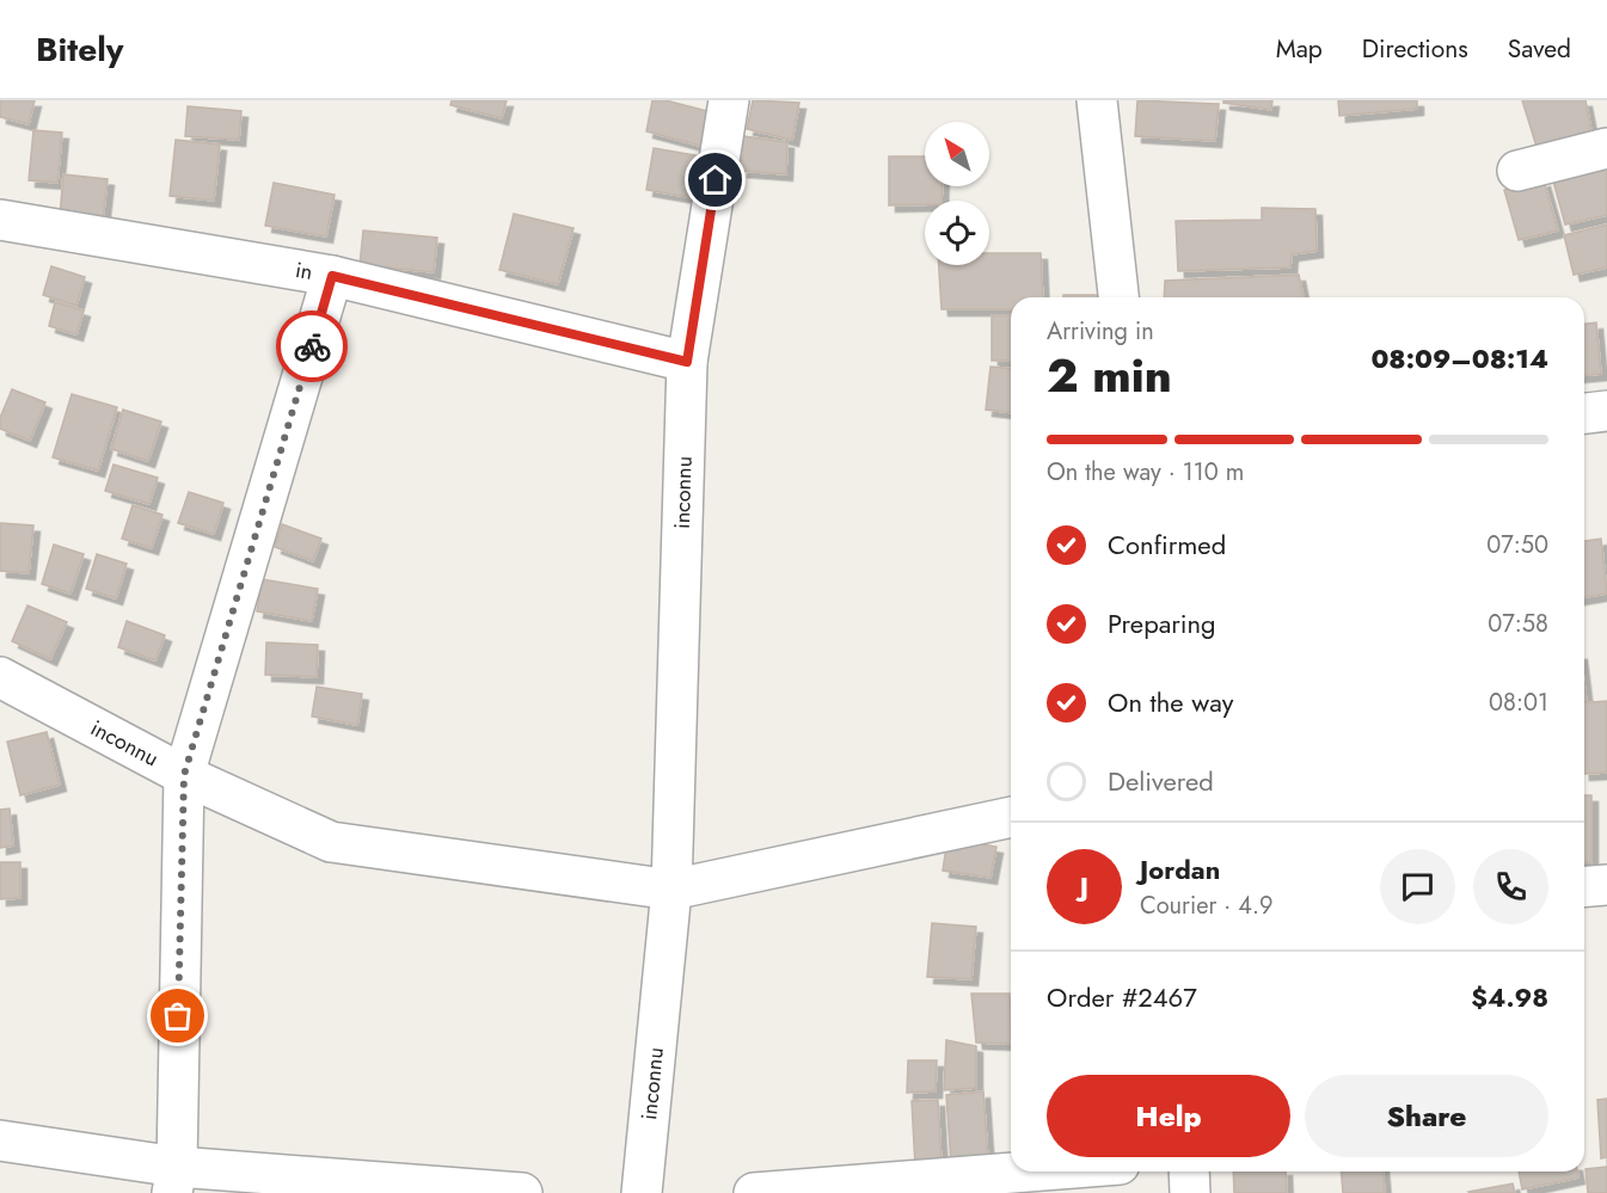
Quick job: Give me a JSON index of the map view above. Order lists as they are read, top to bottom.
{
  "streets": {
    "street": ["in", "inconnu"]
  },
  "crossings": [
    ["in", "inconnu"]
  ],
  "north": "top left",
  "page": {
    "header": "Bitely",
    "nav": ["Map", "Directions", "Saved"],
    "heading": ["2 min", "Arriving in", "08:09–08:14"],
    "panel": [
      "Jordan",
      "Courier · 4.9",
      "Order #2467",
      "$4.98"
    ],
    "bar": "On the way · 110 m",
    "list": [
      ["Confirmed", "07:50"],
      ["Preparing", "07:58"],
      ["On the way", "08:01"],
      "Delivered"
    ],
    "round": "J",
    "buttons": ["Help", "Share"]
  }
}
